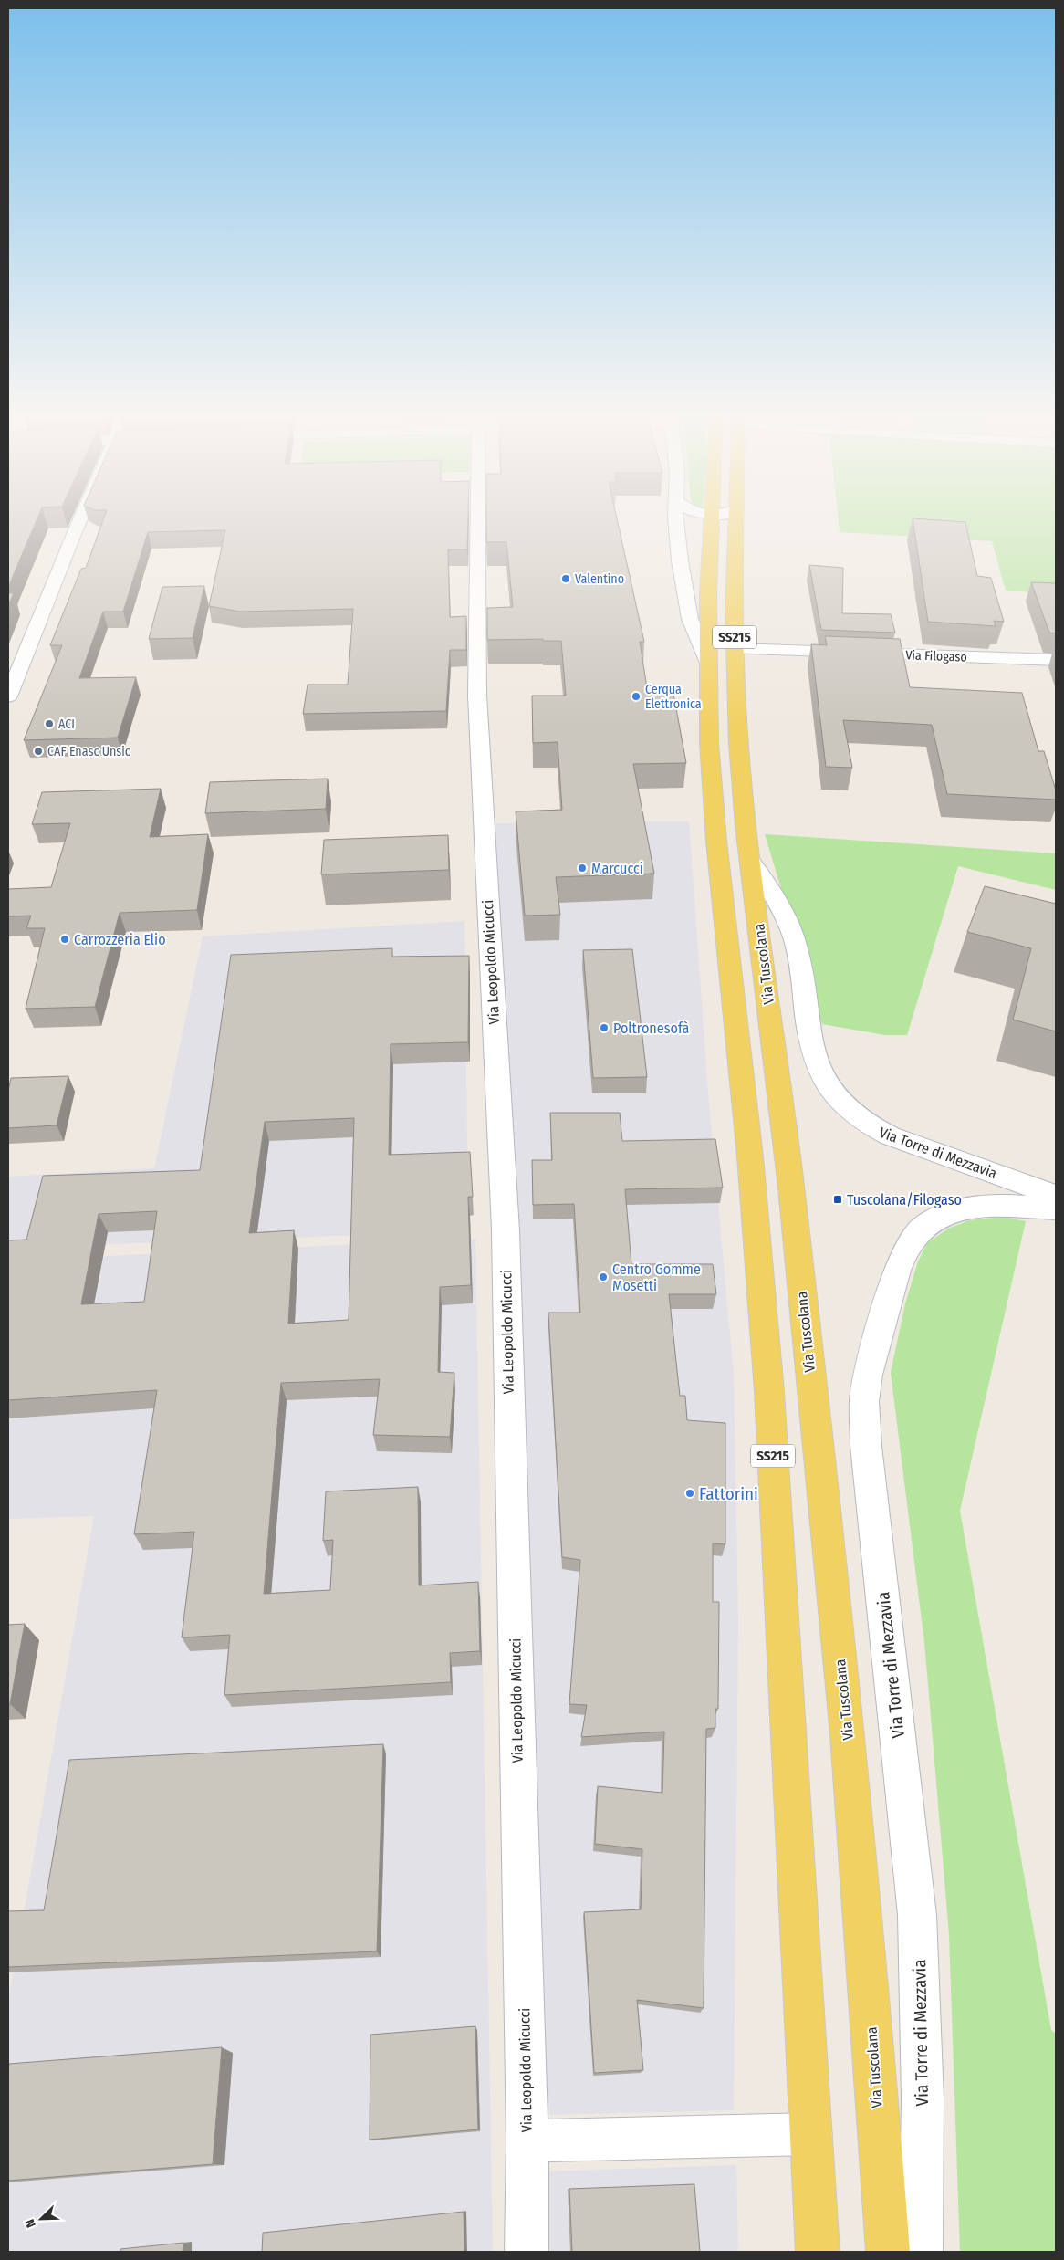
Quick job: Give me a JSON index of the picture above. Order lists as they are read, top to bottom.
{
  "streets": {
    "main road": ["SS215", "Via Tuscolana"],
    "street": ["Via Filogaso", "Via Leopoldo Micucci", "Via Torre di Mezzavia"]
  },
  "crossings": [
    ["Via Filogaso", "Via Tuscolana"],
    ["Via Tuscolana", "Via Torre di Mezzavia"]
  ],
  "places": {
    "other": [
      "Valentino",
      "Cerqua Elettronica",
      "ACI",
      "CAF Enasc Unsic",
      "Marcucci",
      "Carrozzeria Elio",
      "Poltronesofà",
      "Centro Gomme Mosetti",
      "Fattorini"
    ],
    "transit": ["Tuscolana/Filogaso"]
  },
  "north": "bottom left"
}
